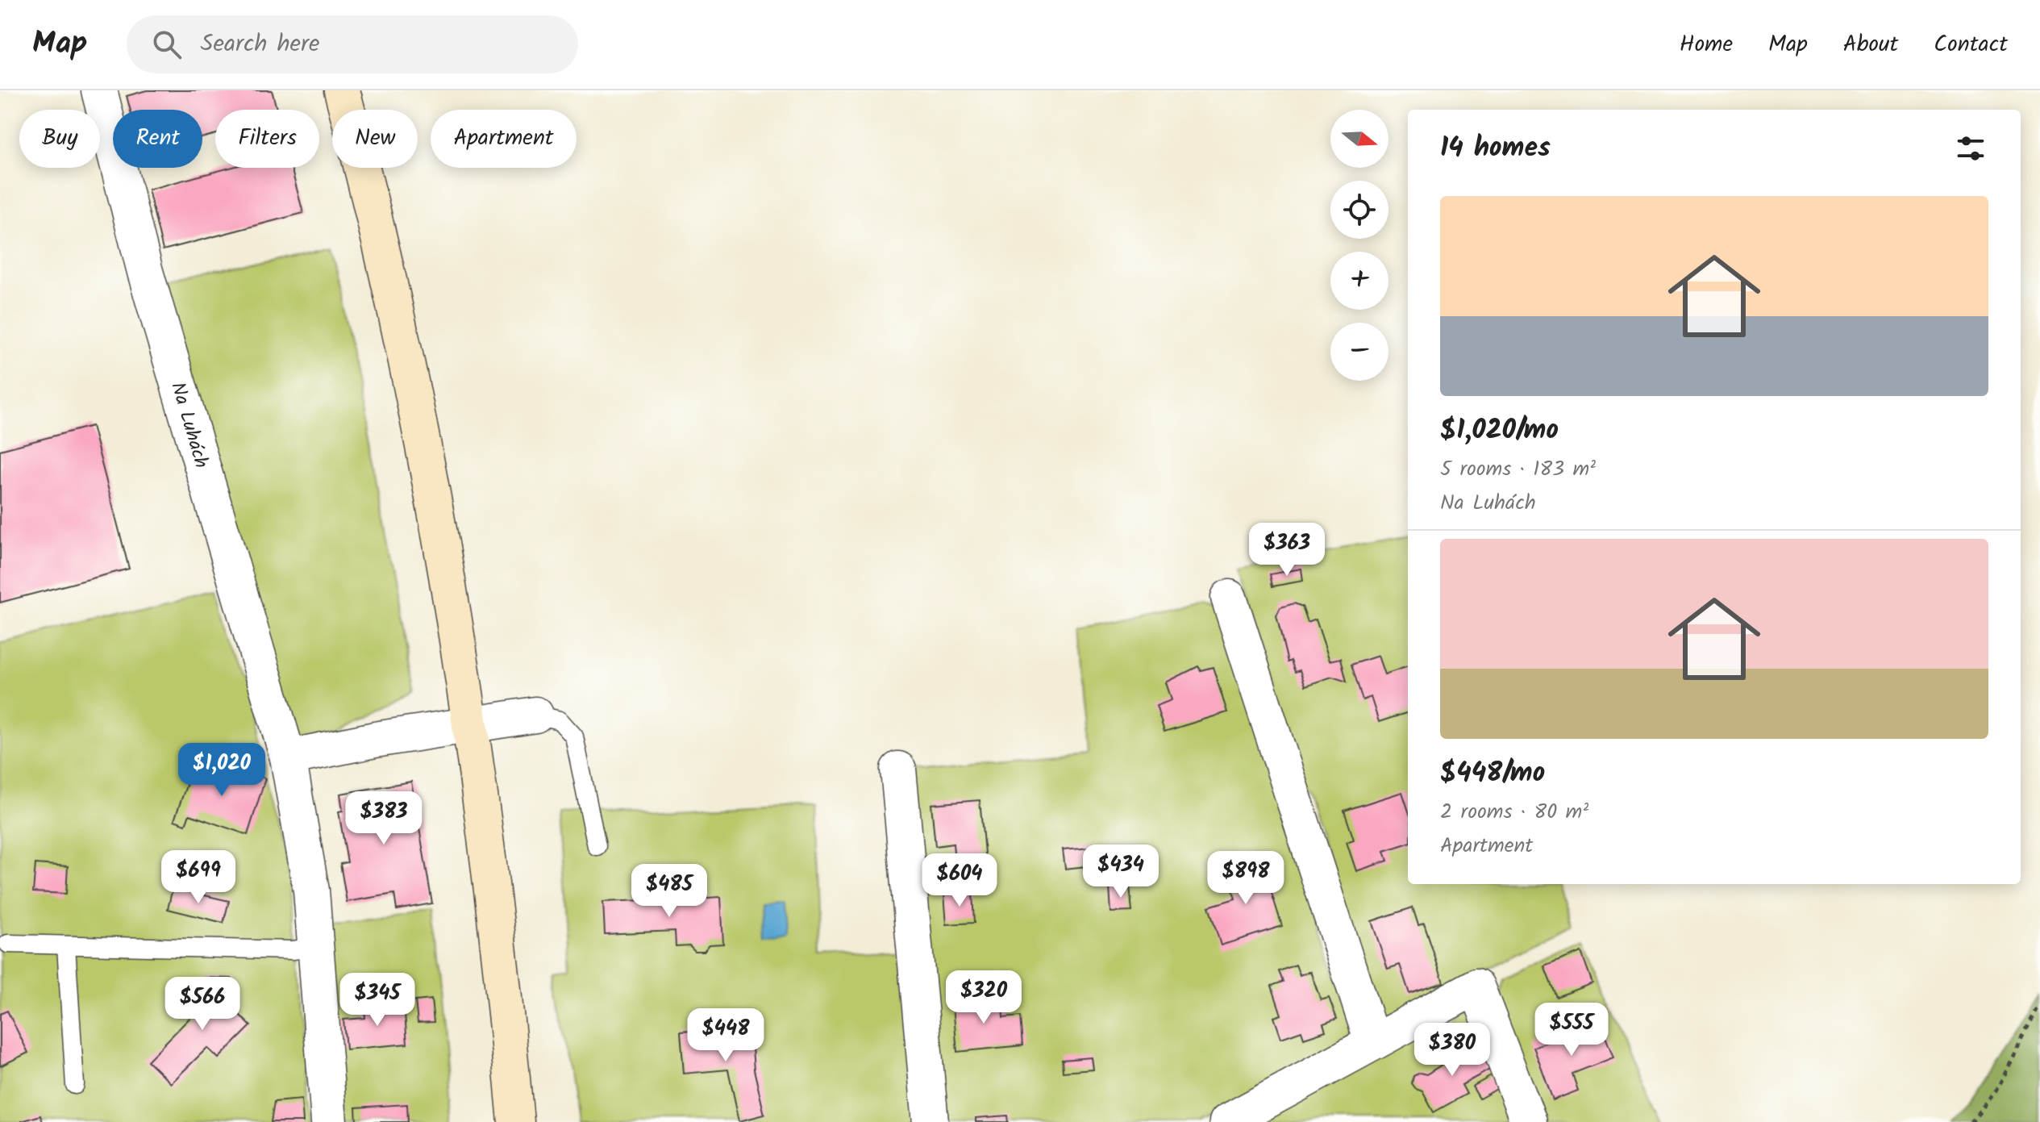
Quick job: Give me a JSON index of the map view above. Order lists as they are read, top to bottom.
{
  "streets": {
    "street": ["Na Luhách"]
  },
  "north": "right",
  "page": {
    "header": "Map",
    "search": "Search here",
    "nav": [
      "Home",
      "Map",
      "About",
      "Contact"
    ],
    "map_buttons": ["+", "−"],
    "chip": [
      "Buy",
      "Rent",
      "Filters",
      "New",
      "Apartment"
    ],
    "heading": "14 homes",
    "list": [
      {
        "name": "$1,020/mo",
        "note": "5 rooms · 183 m² · Na Luhách"
      },
      {
        "name": "$448/mo",
        "note": "2 rooms · 80 m² · Apartment"
      }
    ],
    "price": [
      "$363",
      "$1,020",
      "$383",
      "$434",
      "$699",
      "$898",
      "$604",
      "$485",
      "$320",
      "$345",
      "$566",
      "$555",
      "$448",
      "$380"
    ]
  }
}
